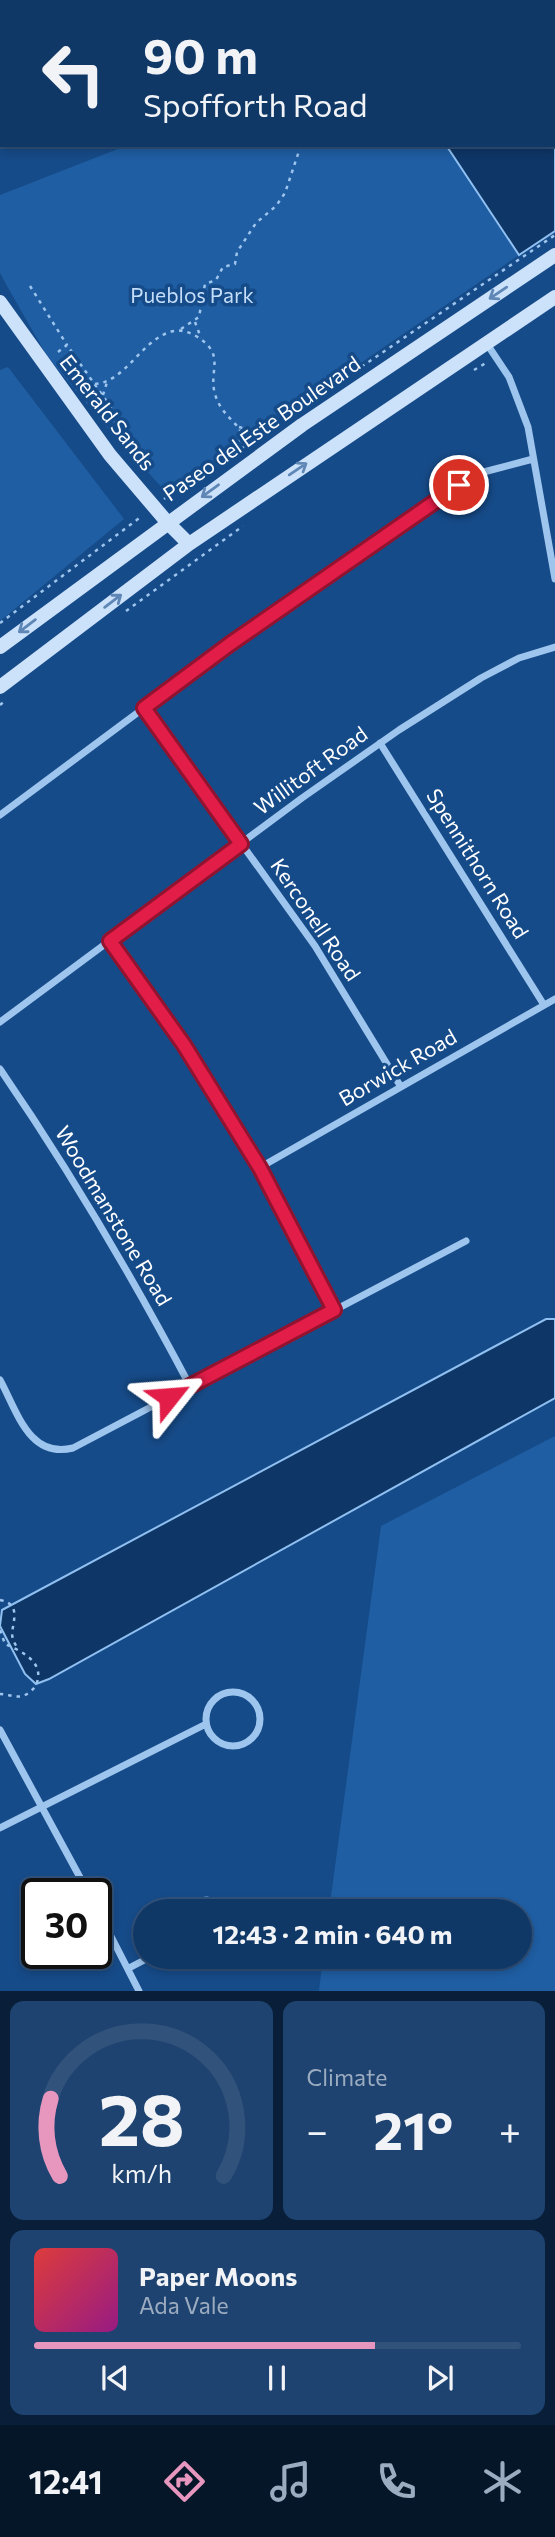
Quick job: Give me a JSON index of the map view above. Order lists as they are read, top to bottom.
{
  "streets": {
    "main road": ["Emerald Sands", "Paseo del Este Boulevard"],
    "street": [
      "Willitoft Road",
      "Spennithorn Road",
      "Kerconell Road",
      "Borwick Road",
      "Woodmanstone Road"
    ]
  },
  "crossings": [
    ["Emerald Sands", "Paseo del Este Boulevard"],
    ["Willitoft Road", "Spennithorn Road"],
    ["Willitoft Road", "Kerconell Road"],
    ["Spennithorn Road", "Borwick Road"],
    ["Kerconell Road", "Borwick Road"]
  ],
  "parks": ["Pueblos Park"],
  "page": {
    "turn": ["90 m", "Spofforth Road"],
    "limit": "30",
    "trip": "12:43 · 2 min · 640 m",
    "tile": "Climate",
    "heat": ["−", "21°", "+"],
    "song": ["Paper Moons", "Ada Vale"],
    "tabs": "12:41",
    "gauge": ["28", "km/h"]
  }
}
